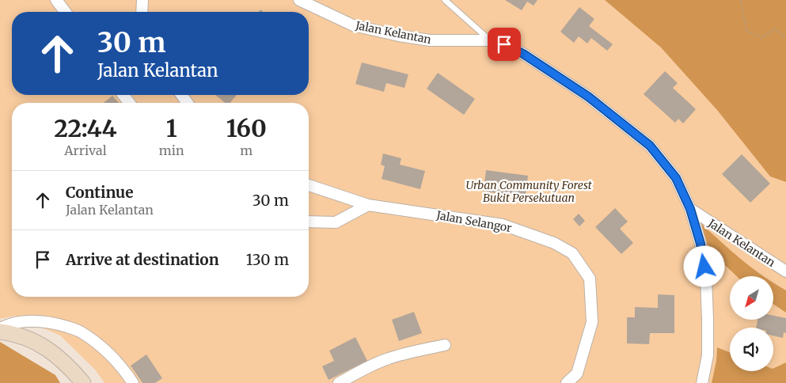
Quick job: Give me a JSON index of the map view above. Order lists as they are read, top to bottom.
{
  "streets": {
    "street": ["Jalan Kelantan", "Jalan Selangor"]
  },
  "parks": ["Urban Community Forest Bukit Persekutuan"],
  "north": "bottom left",
  "page": {
    "turn": ["30 m", "Jalan Kelantan"],
    "eta": [
      "22:44",
      "Arrival",
      "1",
      "min",
      "160",
      "m"
    ],
    "list": [
      {
        "name": "Continue",
        "note": "Jalan Kelantan",
        "value": "30 m"
      },
      {
        "name": "Arrive at destination",
        "value": "130 m"
      }
    ]
  }
}
